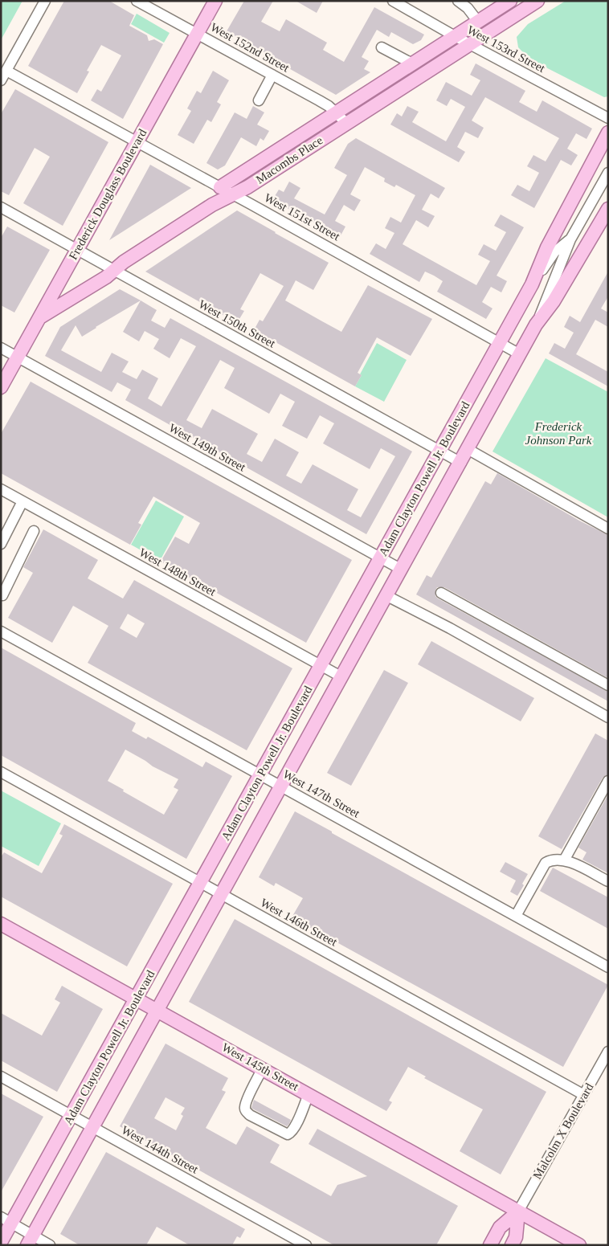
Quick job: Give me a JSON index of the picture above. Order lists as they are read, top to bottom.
{
  "streets": {
    "main road": [
      "Macombs Place",
      "Frederick Douglass Boulevard",
      "Adam Clayton Powell Jr. Boulevard",
      "West 145th Street",
      "Malcolm X Boulevard"
    ],
    "street": [
      "West 152nd Street",
      "West 153rd Street",
      "West 151st Street",
      "West 150th Street",
      "West 149th Street",
      "West 148th Street",
      "West 147th Street",
      "West 146th Street",
      "West 144th Street"
    ]
  },
  "crossings": [
    ["West 152nd Street", "Macombs Place"],
    ["West 152nd Street", "Frederick Douglass Boulevard"],
    ["West 153rd Street", "Macombs Place"],
    ["Macombs Place", "Frederick Douglass Boulevard"],
    ["Macombs Place", "West 151st Street"],
    ["Macombs Place", "West 150th Street"],
    ["Frederick Douglass Boulevard", "West 151st Street"],
    ["Frederick Douglass Boulevard", "West 150th Street"],
    ["Frederick Douglass Boulevard", "West 149th Street"],
    ["West 151st Street", "Adam Clayton Powell Jr. Boulevard"],
    ["West 150th Street", "Adam Clayton Powell Jr. Boulevard"],
    ["West 149th Street", "Adam Clayton Powell Jr. Boulevard"],
    ["Adam Clayton Powell Jr. Boulevard", "West 148th Street"],
    ["Adam Clayton Powell Jr. Boulevard", "West 147th Street"],
    ["Adam Clayton Powell Jr. Boulevard", "West 146th Street"],
    ["Adam Clayton Powell Jr. Boulevard", "West 145th Street"],
    ["Adam Clayton Powell Jr. Boulevard", "West 144th Street"],
    ["West 146th Street", "Malcolm X Boulevard"],
    ["West 145th Street", "Malcolm X Boulevard"]
  ],
  "parks": ["Frederick Johnson Park"]
}
